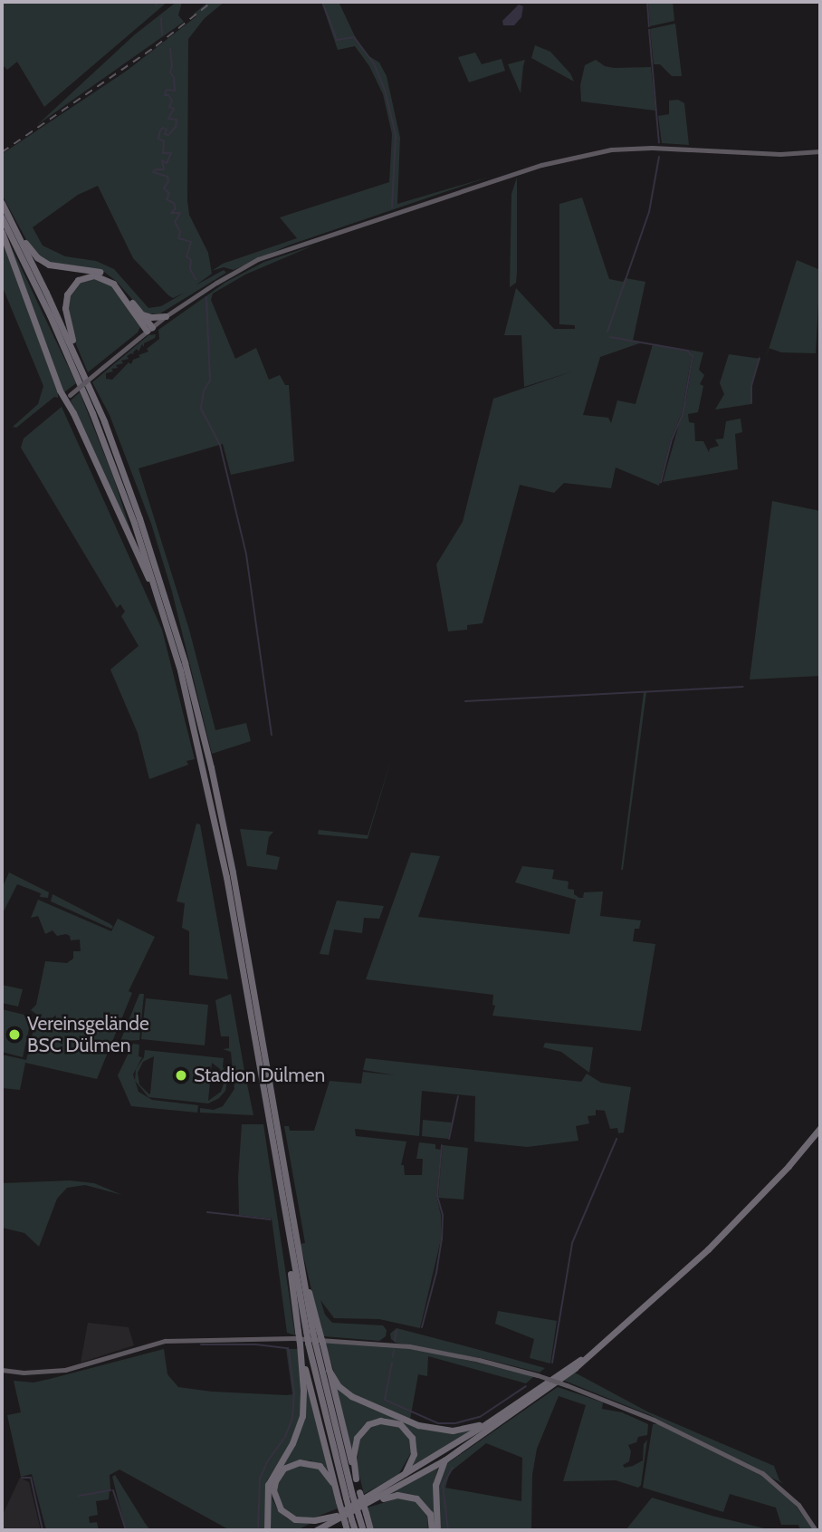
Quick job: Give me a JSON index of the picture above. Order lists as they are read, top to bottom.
{
  "places": ["Vereinsgelände BSC Dülmen", "Stadion Dülmen"]
}
